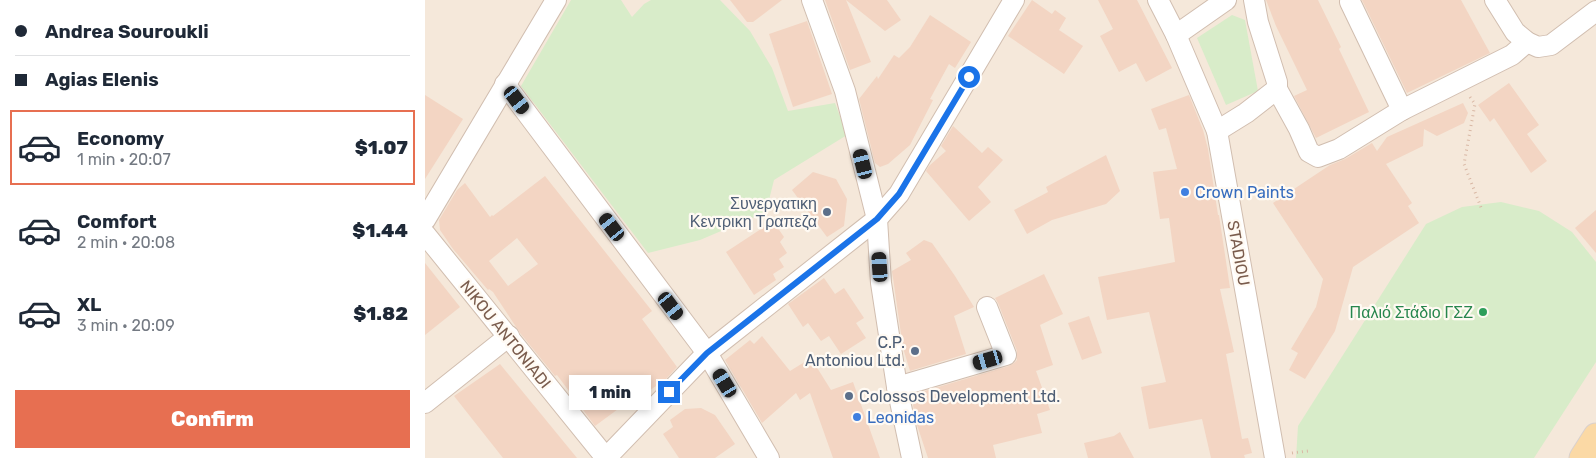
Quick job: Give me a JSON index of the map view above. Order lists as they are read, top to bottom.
{
  "streets": {
    "street": ["STADIOU", "NIKOU ANTONIADI"]
  },
  "places": [
    "Crown Paints",
    "Συνεργατικη Κεντρικη Τραπεζα",
    "Παλιό Στάδιο ΓΣΖ",
    "C.P. Antoniou Ltd.",
    "Colossos Development Ltd.",
    "Leonidas"
  ],
  "page": {
    "banner": ["Andrea Souroukli", "Agias Elenis"],
    "list": [
      {
        "name": "Economy",
        "note": "1 min · 20:07",
        "value": "$1.07"
      },
      {
        "name": "Comfort",
        "note": "2 min · 20:08",
        "value": "$1.44"
      },
      {
        "name": "XL",
        "note": "3 min · 20:09",
        "value": "$1.82"
      }
    ],
    "bubble": "1 min",
    "buttons": "Confirm"
  }
}
